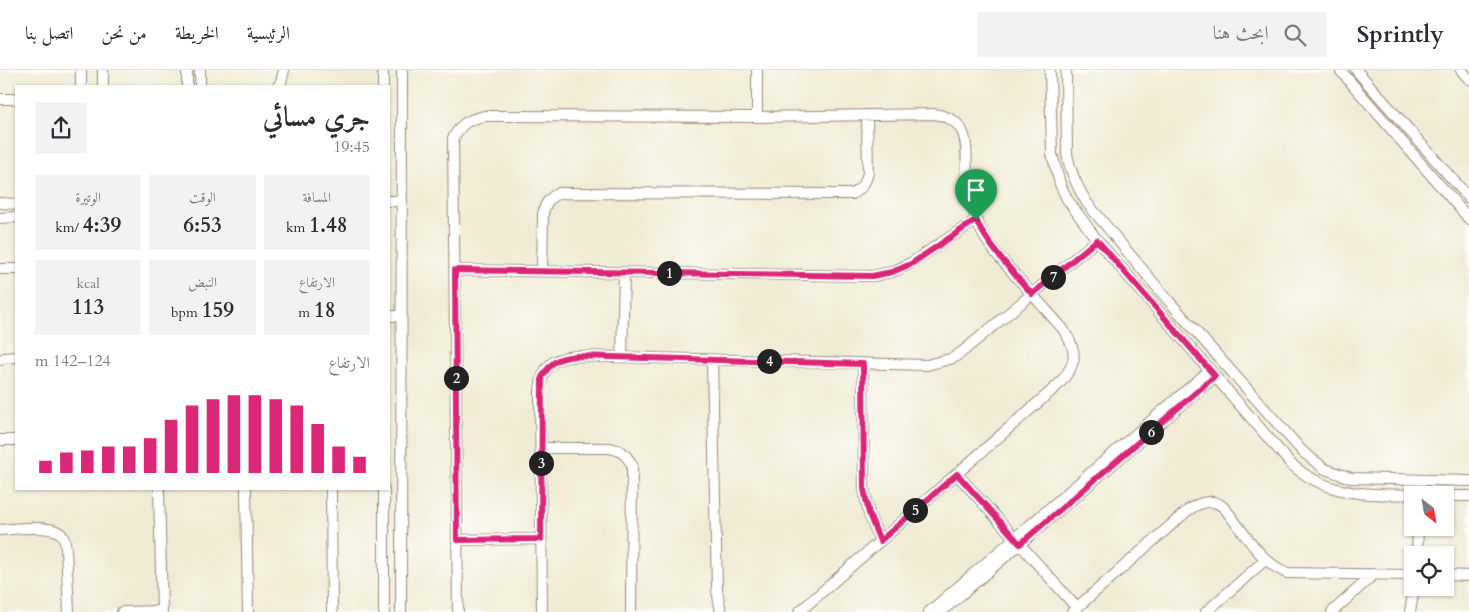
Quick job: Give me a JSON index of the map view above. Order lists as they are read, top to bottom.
{
  "north": "bottom right",
  "page": {
    "header": "Sprintly",
    "search": "ابحث هنا",
    "nav": [
      "الرئيسية",
      "الخريطة",
      "من نحن",
      "اتصل بنا"
    ],
    "heading": ["جري مسائي", "19:45"],
    "stats": [
      ["المسافة", "1.48 km"],
      ["الوقت", "6:53"],
      ["الوتيرة", "4:39 /km"],
      ["الارتفاع", "18 m"],
      ["النبض", "159 bpm"],
      ["kcal", "113"]
    ],
    "pins": [
      "1",
      "7",
      "4",
      "2",
      "6",
      "3",
      "5"
    ],
    "chart": ["الارتفاع", "124–142 m"]
  }
}
